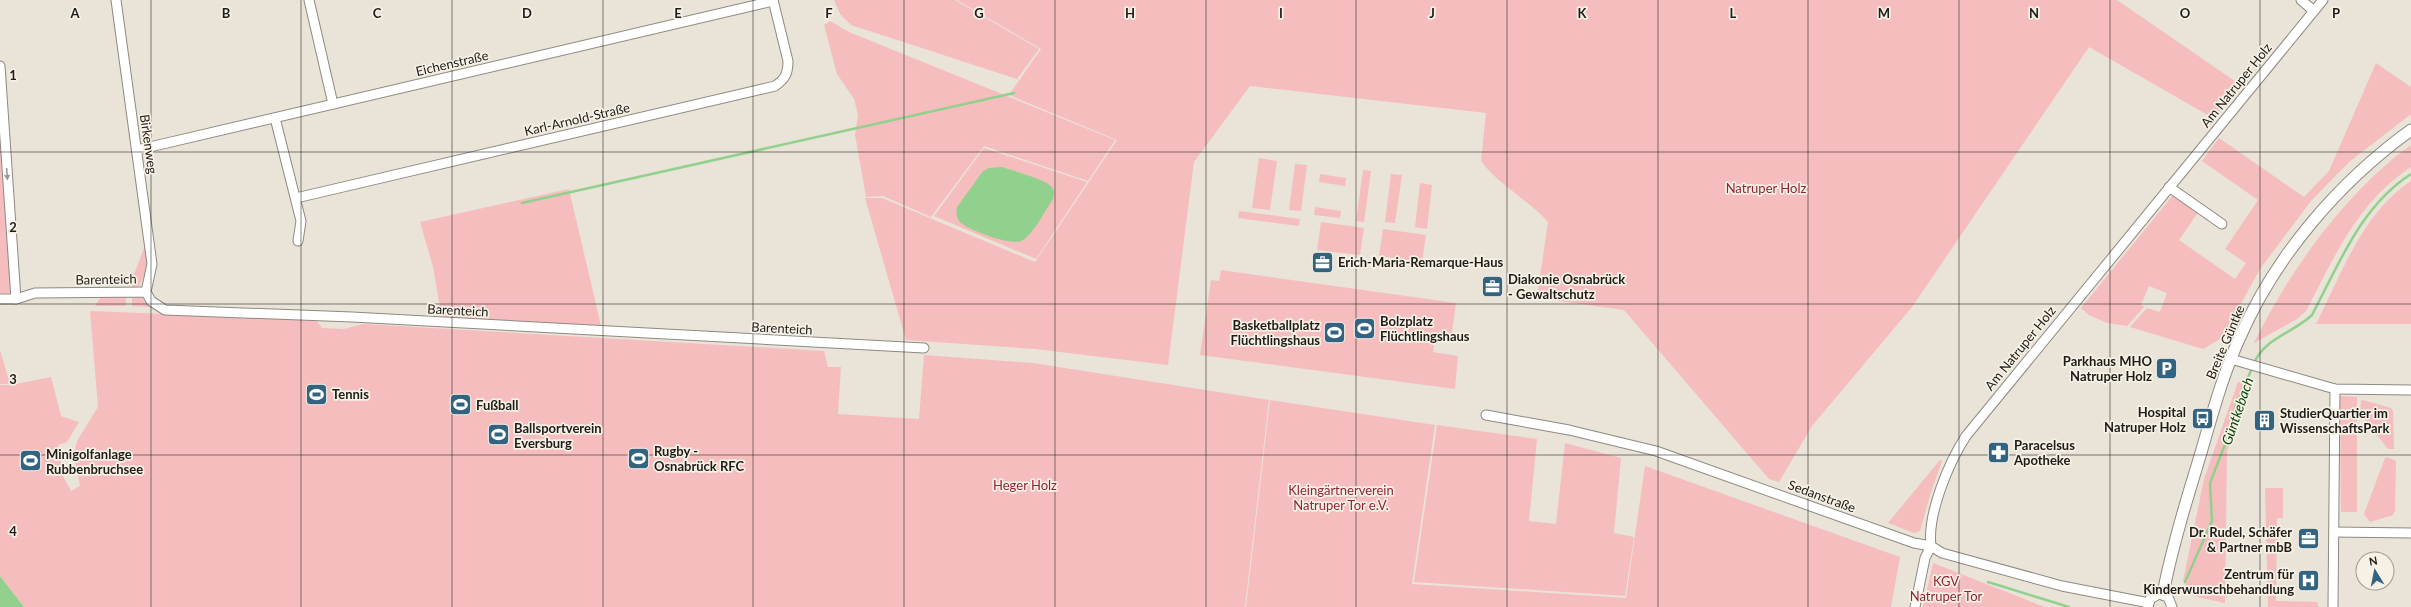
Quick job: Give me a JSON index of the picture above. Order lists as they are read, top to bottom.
{
  "streets": {
    "street": [
      "Eichenstraße",
      "Am Natruper Holz",
      "Karl-Arnold-Straße",
      "Birkenweg",
      "Barenteich",
      "Breite Güntke",
      "Sedanstraße"
    ]
  },
  "crossings": [
    ["Eichenstraße", "Karl-Arnold-Straße"],
    ["Eichenstraße", "Birkenweg"],
    ["Am Natruper Holz", "Sedanstraße"],
    ["Birkenweg", "Barenteich"],
    ["Breite Güntke", "Sedanstraße"]
  ],
  "water": ["Güntkebach"],
  "parks": [
    "Natruper Holz",
    "Heger Holz",
    "Kleingärtnerverein Natruper Tor e.V.",
    "KGV Natruper Tor"
  ],
  "places": {
    "office": ["Erich-Maria-Remarque-Haus", "Diakonie Osnabrück - Gewaltschutz", "Dr. Rudel, Schäfer & Partner mbB"],
    "sports": [
      "Bolzplatz Flüchtlingshaus",
      "Basketballplatz Flüchtlingshaus",
      "Tennis",
      "Fußball",
      "Ballsportverein Eversburg",
      "Rugby - Osnabrück RFC",
      "Minigolfanlage Rubbenbruchsee"
    ],
    "parking": ["Parkhaus MHO Natruper Holz"],
    "bus stop": ["Hospital Natruper Holz"],
    "building": ["StudierQuartier im WissenschaftsPark"],
    "pharmacy": ["Paracelsus Apotheke"],
    "hospital": ["Zentrum für Kinderwunschbehandlung"]
  },
  "north": "top",
  "grid": {
    "columns": [
      "A",
      "B",
      "C",
      "D",
      "E",
      "F",
      "G",
      "H",
      "I",
      "J",
      "K",
      "L",
      "M",
      "N",
      "O",
      "P"
    ],
    "rows": [
      "1",
      "2",
      "3",
      "4"
    ]
  }
}
